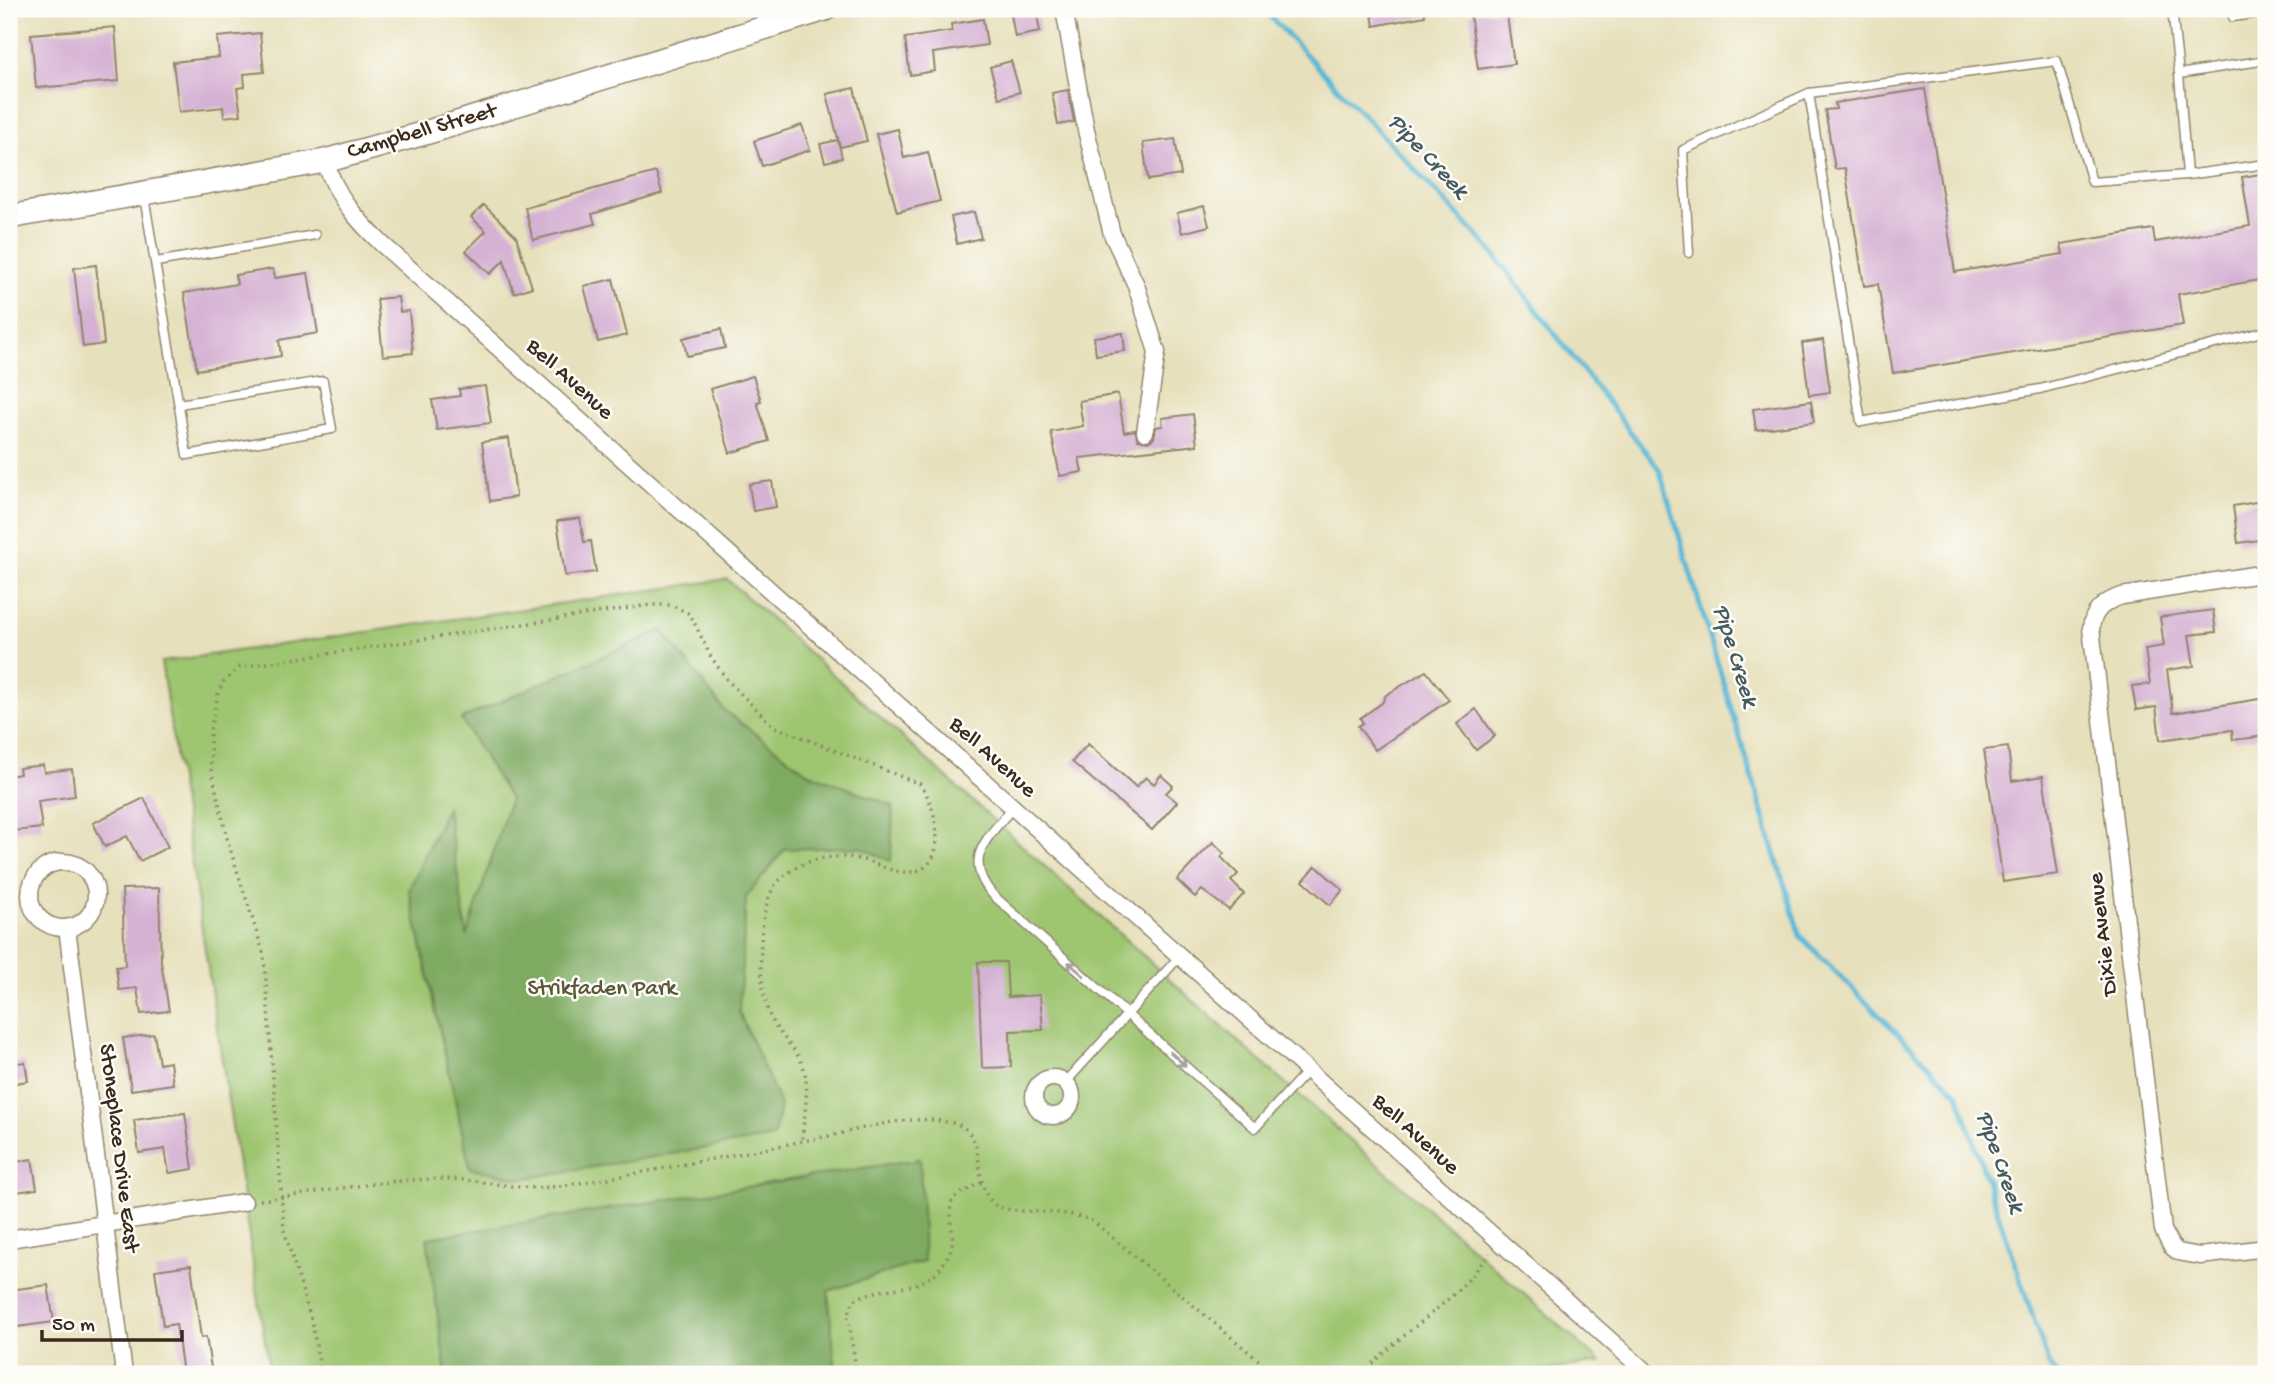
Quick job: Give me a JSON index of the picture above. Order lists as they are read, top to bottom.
{
  "streets": {
    "street": [
      "Campbell Street",
      "Bell Avenue",
      "Dixie Avenue",
      "Stoneplace Drive East"
    ]
  },
  "crossings": [
    ["Campbell Street", "Bell Avenue"]
  ],
  "water": ["Pipe Creek"],
  "parks": ["Strikfaden Park"],
  "scale_bar": "50 m"
}
